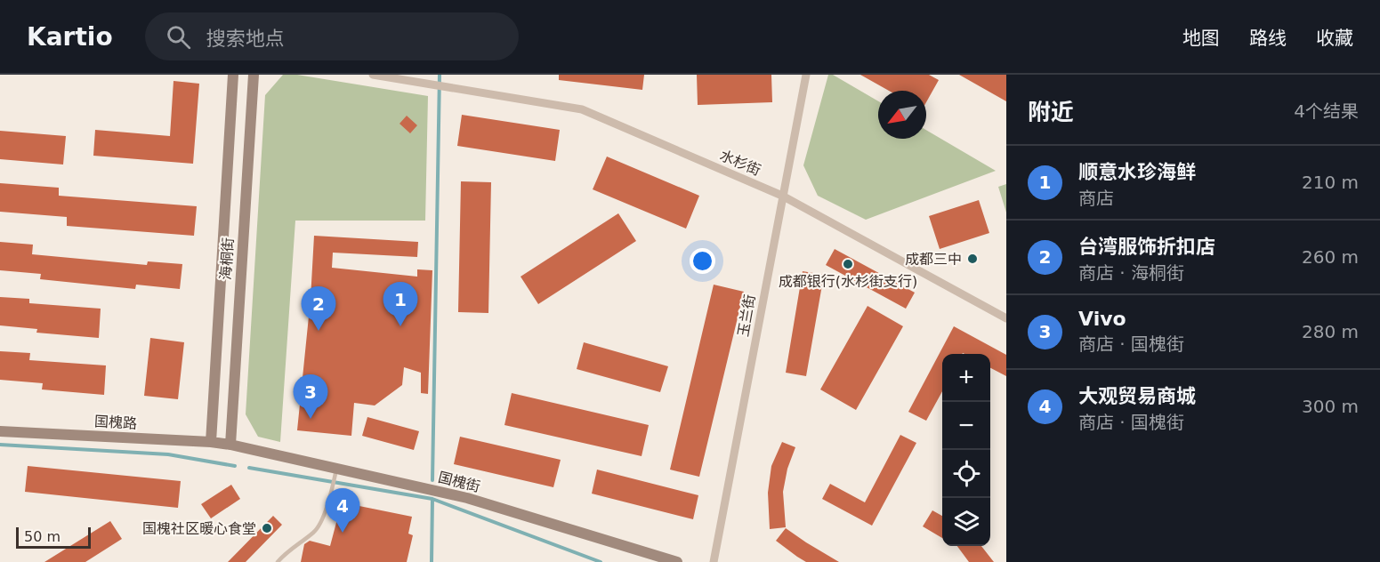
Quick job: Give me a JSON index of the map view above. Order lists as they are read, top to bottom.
{
  "streets": {
    "street": [
      "水杉街",
      "海桐街",
      "玉兰街",
      "国槐路",
      "国槐街"
    ]
  },
  "crossings": [
    ["水杉街", "玉兰街"],
    ["海桐街", "国槐路"],
    ["海桐街", "国槐街"],
    ["国槐路", "国槐街"]
  ],
  "places": ["成都三中", "成都银行(水杉街支行)", "国槐社区暖心食堂"],
  "scale_bar": "50 m",
  "north": "bottom left",
  "page": {
    "header": "Kartio",
    "search": "搜索地点",
    "nav": ["地图", "路线", "收藏"],
    "heading": ["附近", "4个结果"],
    "list": [
      {
        "mark": "1",
        "name": "顺意水珍海鲜",
        "note": "商店",
        "value": "210 m"
      },
      {
        "mark": "2",
        "name": "台湾服饰折扣店",
        "note": "商店 · 海桐街",
        "value": "260 m"
      },
      {
        "mark": "3",
        "name": "Vivo",
        "note": "商店 · 国槐街",
        "value": "280 m"
      },
      {
        "mark": "4",
        "name": "大观贸易商城",
        "note": "商店 · 国槐街",
        "value": "300 m"
      }
    ],
    "pins": [
      "1",
      "2",
      "3",
      "4"
    ],
    "map_buttons": ["+", "−"],
    "scale": "50 m"
  }
}
